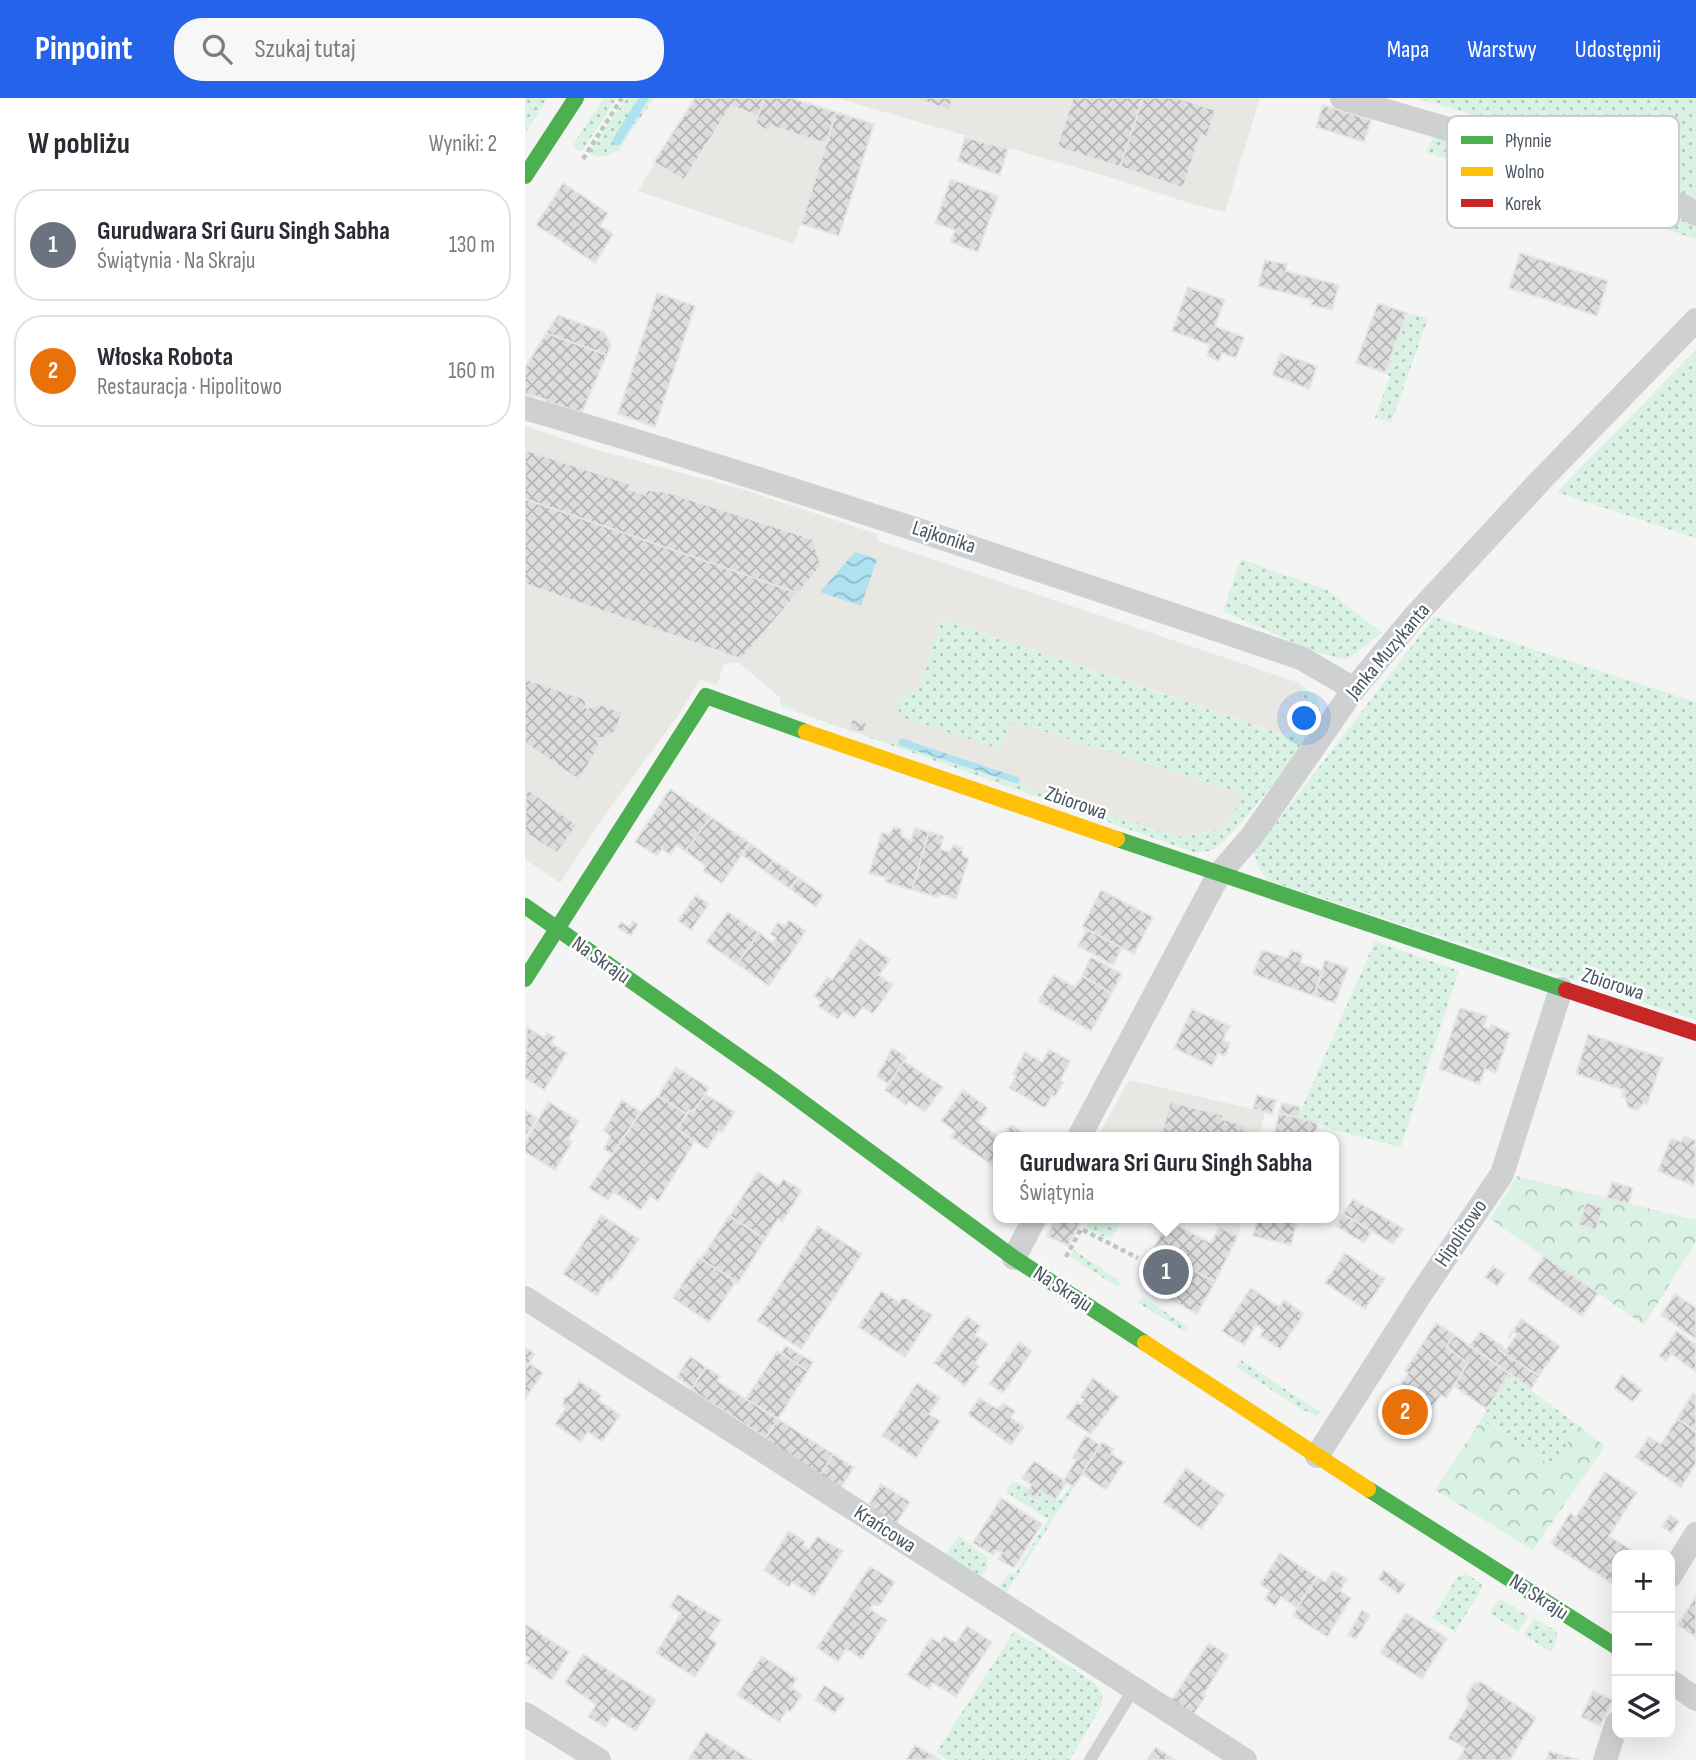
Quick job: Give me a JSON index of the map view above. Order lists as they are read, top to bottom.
{
  "streets": {
    "street": [
      "Lajkonika",
      "Janka Muzykanta",
      "Zbiorowa",
      "Na Skraju",
      "Hipolitowo",
      "Krańcowa"
    ]
  },
  "crossings": [
    ["Lajkonika", "Janka Muzykanta"],
    ["Janka Muzykanta", "Zbiorowa"],
    ["Zbiorowa", "Na Skraju"],
    ["Zbiorowa", "Hipolitowo"],
    ["Na Skraju", "Hipolitowo"]
  ],
  "legend": ["Płynnie", "Wolno", "Korek"],
  "page": {
    "header": "Pinpoint",
    "search": "Szukaj tutaj",
    "nav": ["Mapa", "Warstwy", "Udostępnij"],
    "heading": ["W pobliżu", "Wyniki: 2"],
    "list": [
      {
        "mark": "1",
        "name": "Gurudwara Sri Guru Singh Sabha",
        "note": "Świątynia · Na Skraju",
        "value": "130 m"
      },
      {
        "mark": "2",
        "name": "Włoska Robota",
        "note": "Restauracja · Hipolitowo",
        "value": "160 m"
      }
    ],
    "popup": ["Gurudwara Sri Guru Singh Sabha", "Świątynia"],
    "pins": ["1", "2"],
    "map_buttons": ["+", "−"]
  }
}
